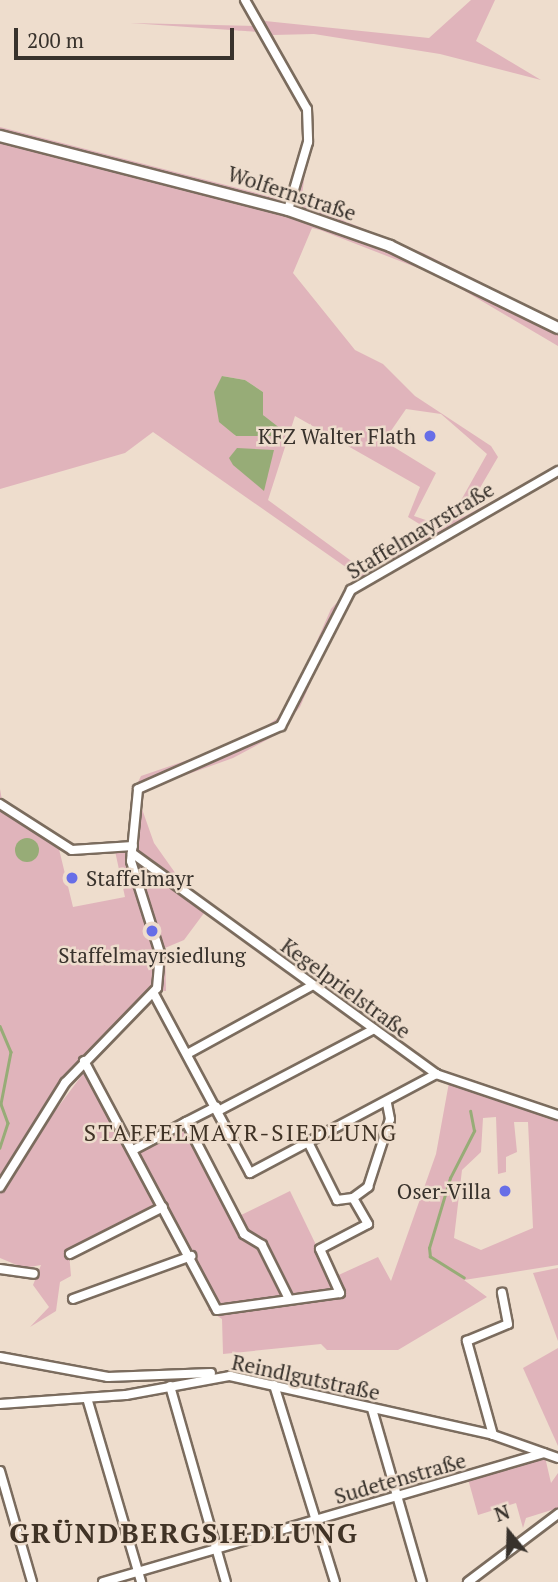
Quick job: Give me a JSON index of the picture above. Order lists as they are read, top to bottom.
{
  "streets": {
    "main road": ["Wolfernstraße"],
    "street": [
      "Staffelmayrstraße",
      "Kegelprielstraße",
      "Reindlgutstraße",
      "Sudetenstraße"
    ]
  },
  "crossings": [
    ["Staffelmayrstraße", "Kegelprielstraße"],
    ["Reindlgutstraße", "Sudetenstraße"]
  ],
  "districts": ["STAFFELMAYR-SIEDLUNG", "GRÜNDBERGSIEDLUNG"],
  "places": [
    "KFZ Walter Flath",
    "Staffelmayr",
    "Staffelmayrsiedlung",
    "Oser-Villa"
  ],
  "scale_bar": "200 m",
  "north": "top"
}
